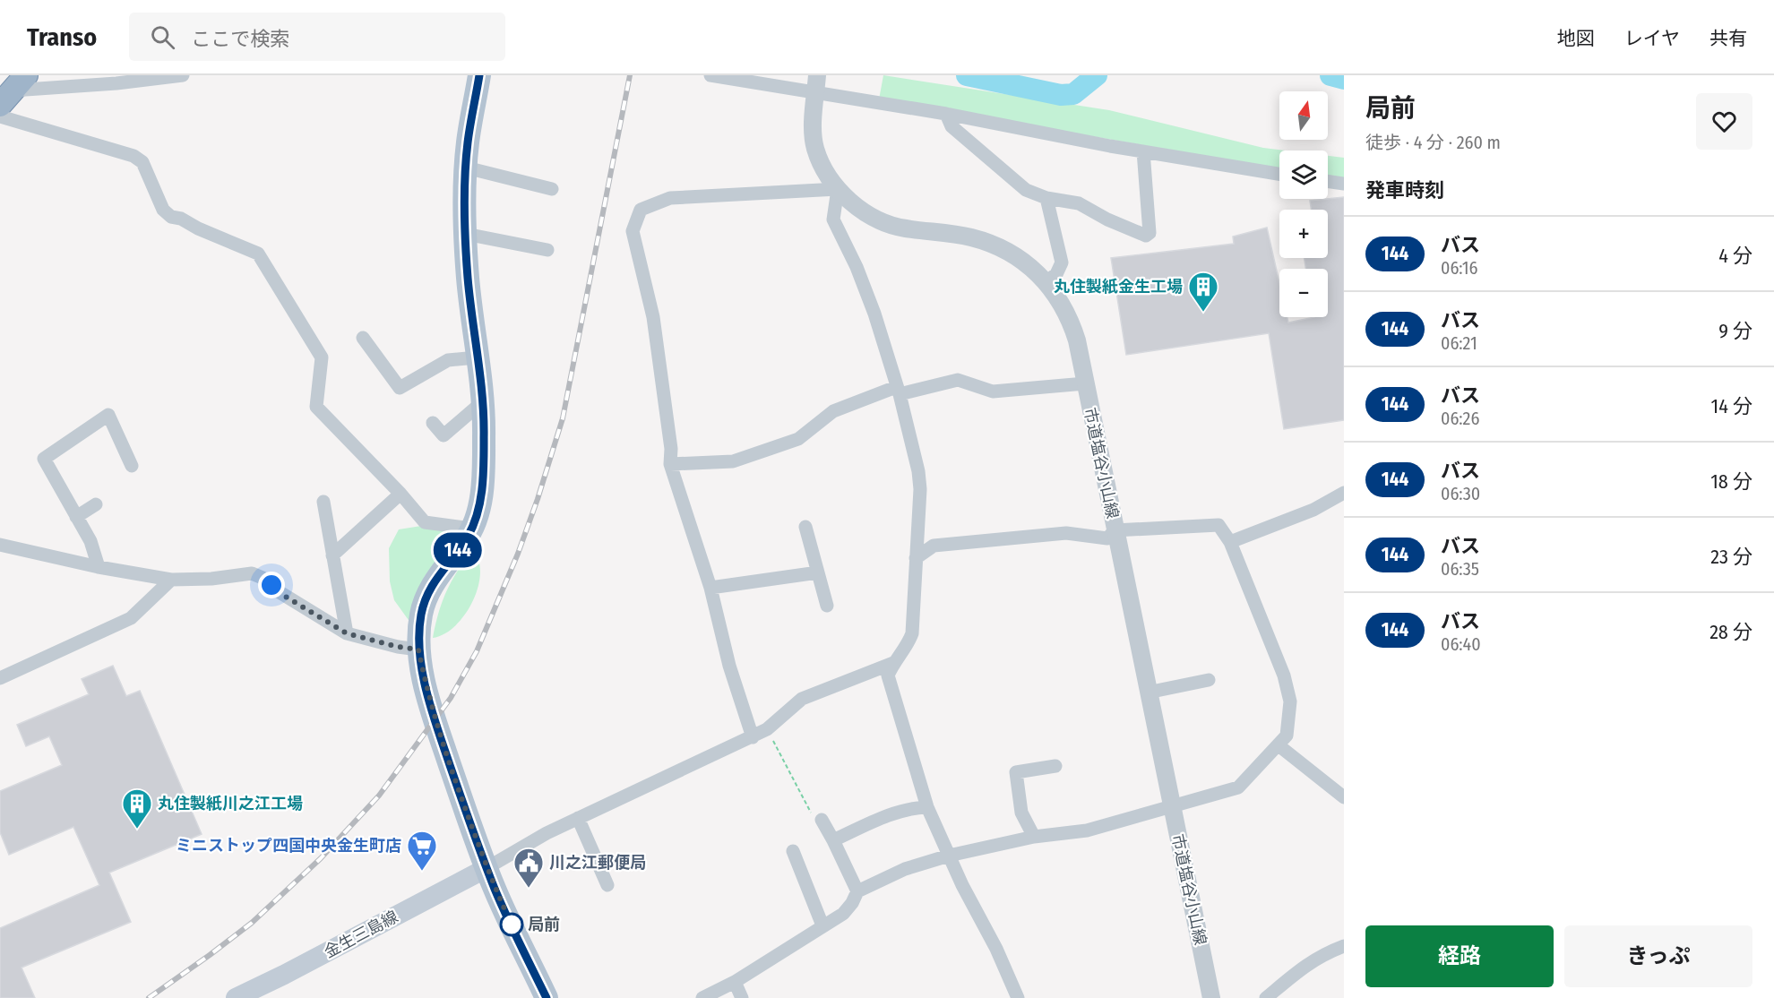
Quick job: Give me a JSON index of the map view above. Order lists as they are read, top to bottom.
{
  "streets": {
    "main road": ["金生三島線"],
    "street": ["市道塩谷小山線"]
  },
  "places": {
    "building": ["丸住製紙金生工場", "丸住製紙川之江工場"],
    "supermarket": ["ミニストップ四国中央金生町店"],
    "public building": ["川之江郵便局"],
    "other": ["局前"]
  },
  "lines": ["bus line 144"],
  "north": "top",
  "page": {
    "header": "Transo",
    "search": "ここで検索",
    "nav": ["地図", "レイヤ", "共有"],
    "on_map": "144",
    "heading": [
      ["局前", "徒歩 · 4 分 · 260 m"],
      "発車時刻"
    ],
    "map_buttons": ["+", "−"],
    "list": [
      {
        "mark": "144",
        "name": "バス",
        "note": "06:16",
        "value": "4 分"
      },
      {
        "mark": "144",
        "name": "バス",
        "note": "06:21",
        "value": "9 分"
      },
      {
        "mark": "144",
        "name": "バス",
        "note": "06:26",
        "value": "14 分"
      },
      {
        "mark": "144",
        "name": "バス",
        "note": "06:30",
        "value": "18 分"
      },
      {
        "mark": "144",
        "name": "バス",
        "note": "06:35",
        "value": "23 分"
      },
      {
        "mark": "144",
        "name": "バス",
        "note": "06:40",
        "value": "28 分"
      }
    ],
    "buttons": ["経路", "きっぷ"]
  }
}
